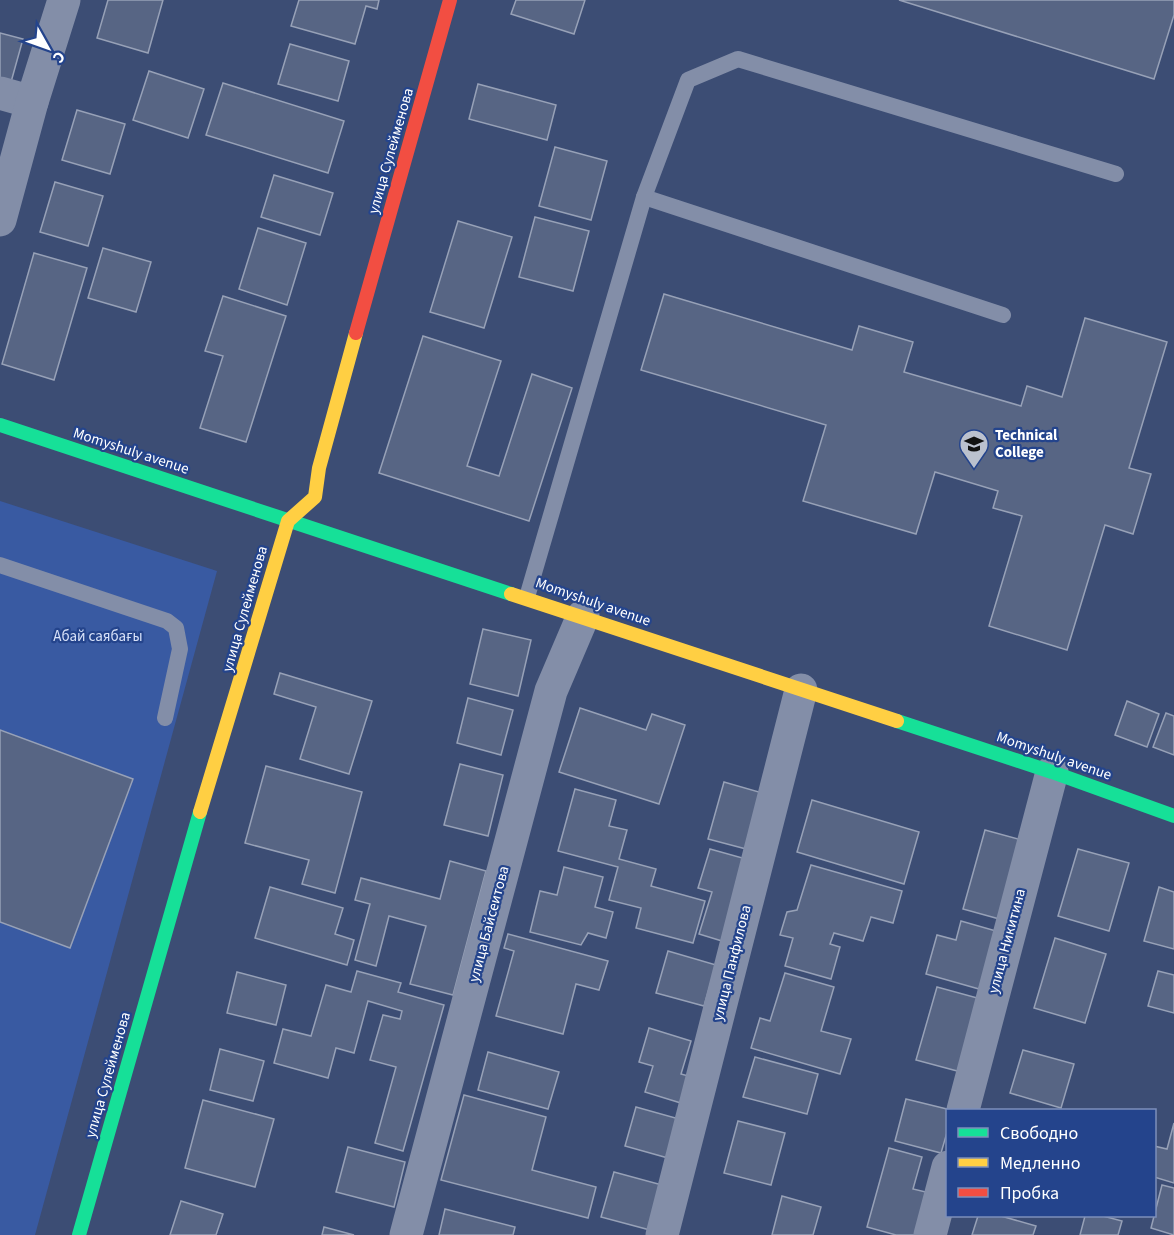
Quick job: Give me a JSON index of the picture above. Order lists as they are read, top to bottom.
{
  "streets": {
    "street": [
      "улица Сулейменова",
      "Momyshuly avenue",
      "улица Байсеитова",
      "улица Никитина",
      "улица Панфилова"
    ]
  },
  "crossings": [
    ["улица Сулейменова", "Momyshuly avenue"],
    ["Momyshuly avenue", "улица Байсеитова"],
    ["Momyshuly avenue", "улица Никитина"],
    ["Momyshuly avenue", "улица Панфилова"]
  ],
  "parks": ["Абай саябағы"],
  "places": {
    "school or university": ["Technical College"]
  },
  "legend": ["Свободно", "Медленно", "Пробка"],
  "north": "bottom right"
}
